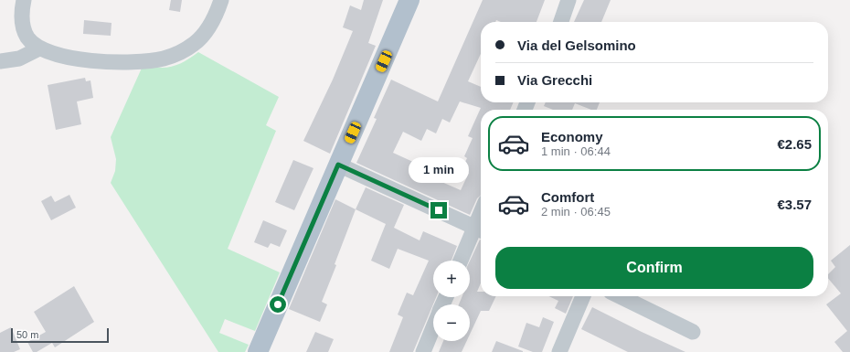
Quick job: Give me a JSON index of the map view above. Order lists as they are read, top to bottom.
{
  "scale_bar": "50 m",
  "page": {
    "banner": ["Via del Gelsomino", "Via Grecchi"],
    "list": [
      {
        "name": "Economy",
        "note": "1 min · 06:44",
        "value": "€2.65"
      },
      {
        "name": "Comfort",
        "note": "2 min · 06:45",
        "value": "€3.57"
      }
    ],
    "bubble": "1 min",
    "buttons": "Confirm",
    "map_buttons": ["+", "−"],
    "scale": "50 m"
  }
}
